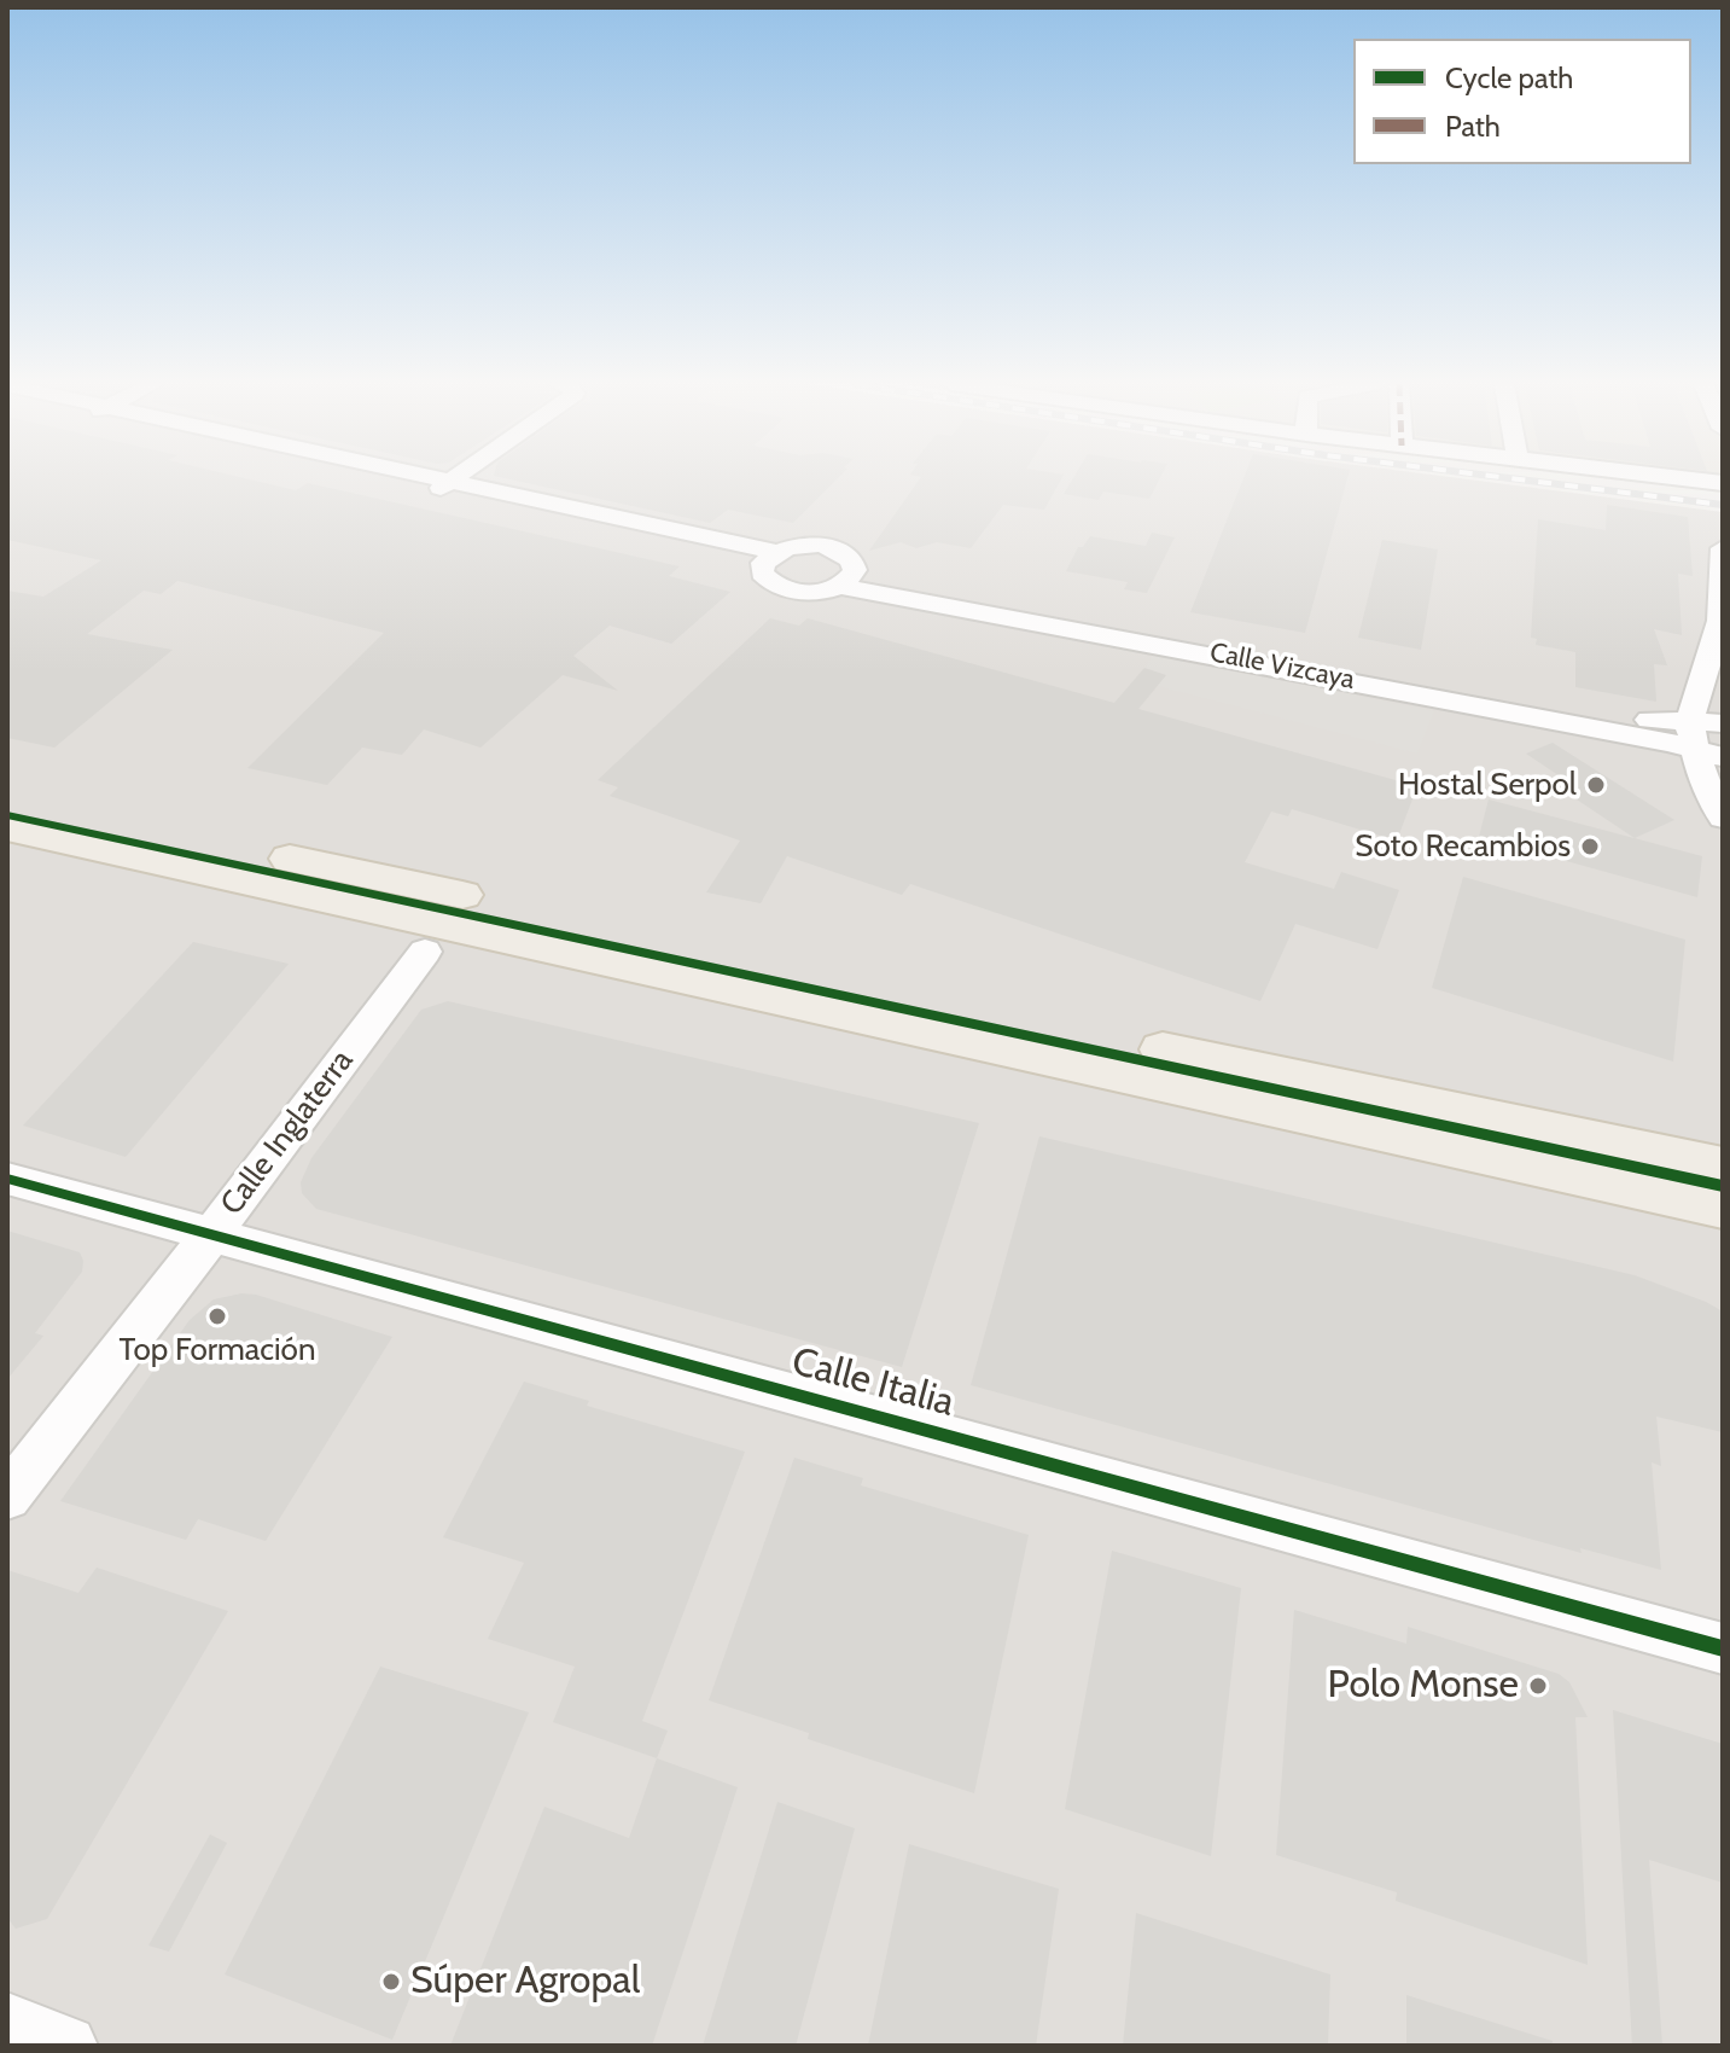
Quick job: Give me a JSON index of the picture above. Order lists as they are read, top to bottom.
{
  "streets": {
    "street": ["Calle Vizcaya", "Calle Inglaterra", "Calle Italia"]
  },
  "crossings": [
    ["Calle Inglaterra", "Calle Italia"]
  ],
  "places": [
    "Hostal Serpol",
    "Soto Recambios",
    "Top Formación",
    "Polo Monse",
    "Súper Agropal"
  ],
  "legend": ["Cycle path", "Path"]
}
